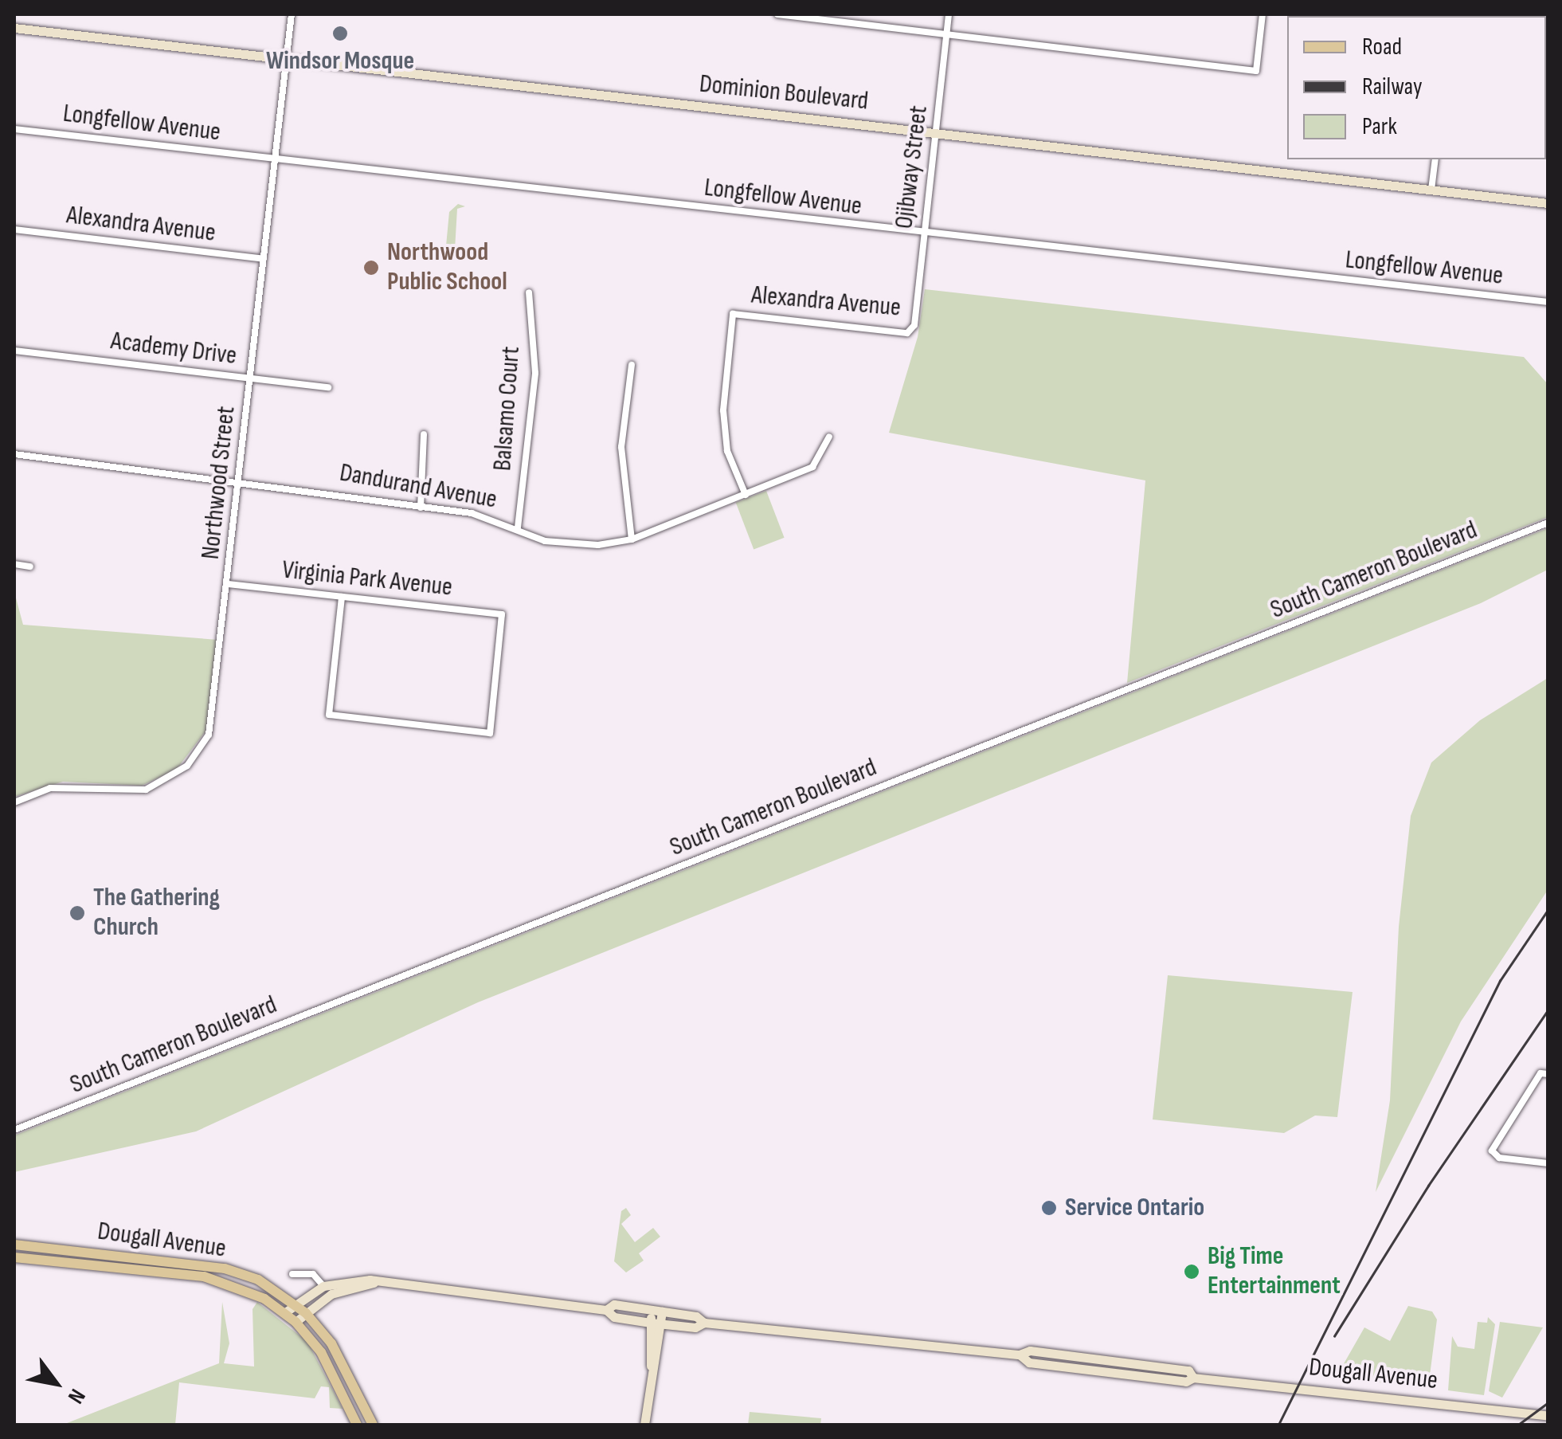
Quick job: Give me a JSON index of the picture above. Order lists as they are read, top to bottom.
{
  "streets": {
    "main road": ["Dougall Avenue"],
    "street": [
      "Dominion Boulevard",
      "Longfellow Avenue",
      "Ojibway Street",
      "Alexandra Avenue",
      "Academy Drive",
      "Balsamo Court",
      "Northwood Street",
      "Dandurand Avenue",
      "South Cameron Boulevard",
      "Virginia Park Avenue"
    ]
  },
  "crossings": [
    ["Dominion Boulevard", "Ojibway Street"],
    ["Dominion Boulevard", "Northwood Street"],
    ["Longfellow Avenue", "Ojibway Street"],
    ["Longfellow Avenue", "Northwood Street"],
    ["Ojibway Street", "Alexandra Avenue"],
    ["Alexandra Avenue", "Northwood Street"],
    ["Alexandra Avenue", "Dandurand Avenue"],
    ["Academy Drive", "Northwood Street"],
    ["Balsamo Court", "Dandurand Avenue"],
    ["Northwood Street", "Dandurand Avenue"],
    ["Northwood Street", "Virginia Park Avenue"]
  ],
  "places": [
    "Windsor Mosque",
    "Northwood Public School",
    "The Gathering Church",
    "Service Ontario",
    "Big Time Entertainment"
  ],
  "legend": ["Road", "Railway", "Park"],
  "north": "bottom right"
}
